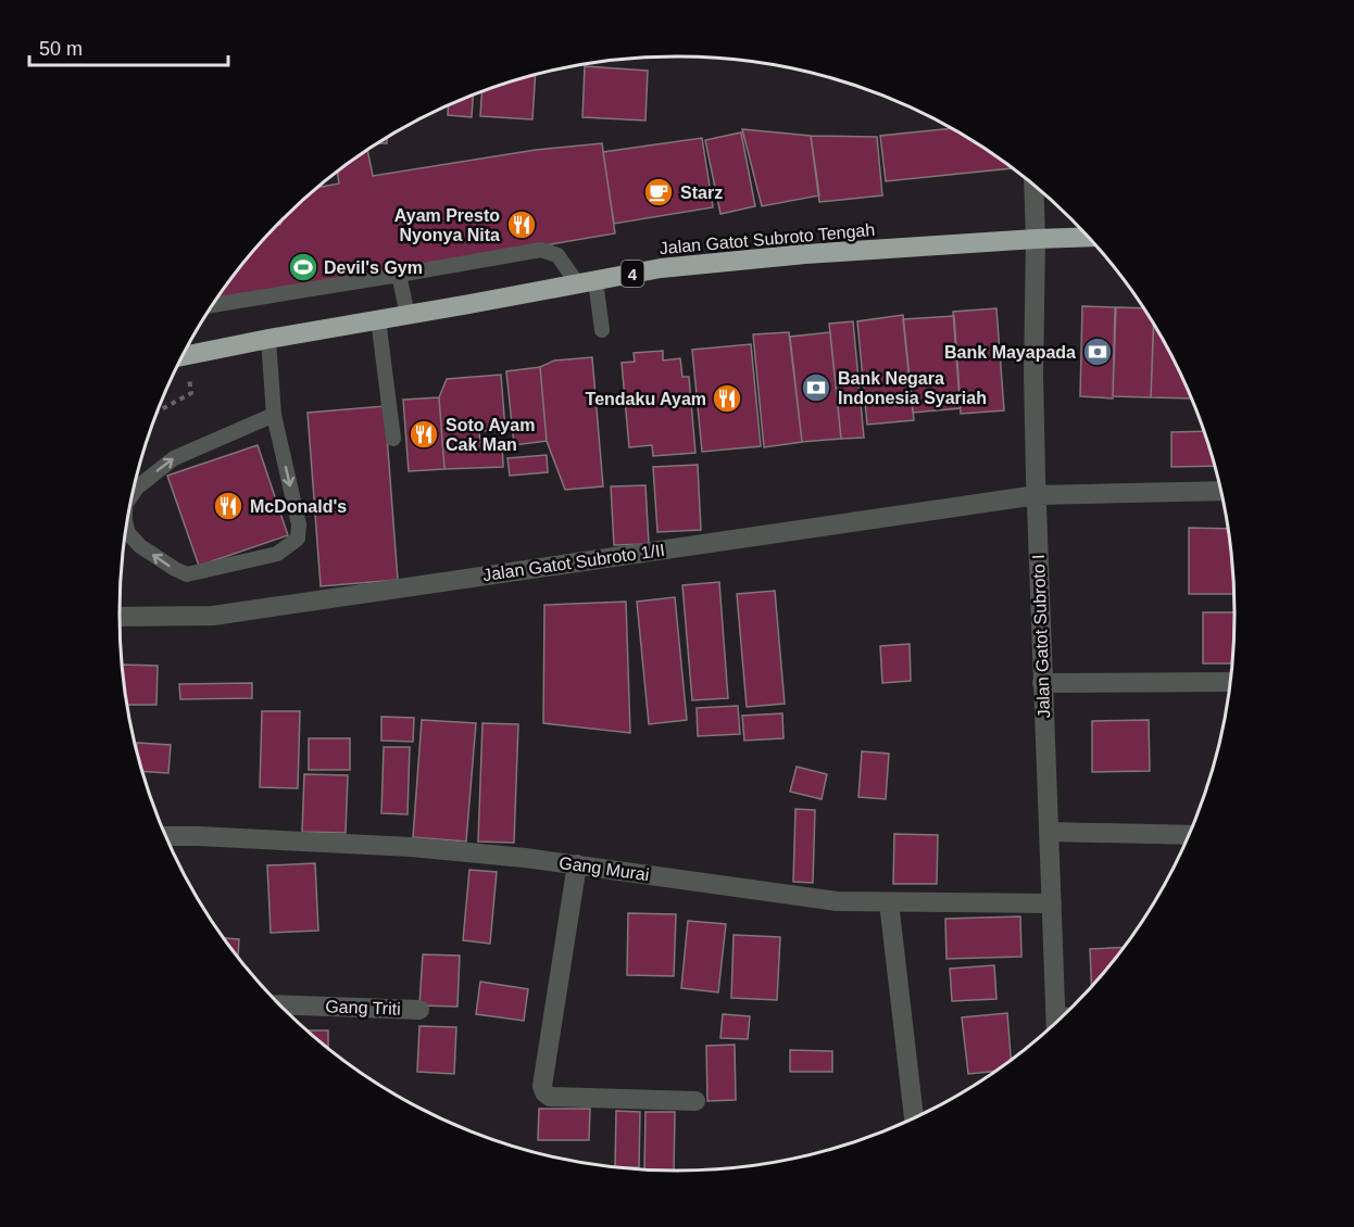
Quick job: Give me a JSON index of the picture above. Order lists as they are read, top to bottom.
{
  "streets": {
    "highway": ["Jalan Gatot Subroto Tengah", "4"],
    "street": [
      "Jalan Gatot Subroto 1/II",
      "Jalan Gatot Subroto I",
      "Gang Murai",
      "Gang Triti"
    ]
  },
  "crossings": [
    ["Jalan Gatot Subroto Tengah", "Jalan Gatot Subroto I"],
    ["Jalan Gatot Subroto 1/II", "Jalan Gatot Subroto I"],
    ["Jalan Gatot Subroto I", "Gang Murai"]
  ],
  "places": {
    "cafe": ["Starz"],
    "restaurant": [
      "Ayam Presto Nyonya Nita",
      "Tendaku Ayam",
      "Soto Ayam Cak Man",
      "McDonald's"
    ],
    "sports": ["Devil's Gym"],
    "bank": ["Bank Mayapada", "Bank Negara Indonesia Syariah"]
  },
  "scale_bar": "50 m"
}
